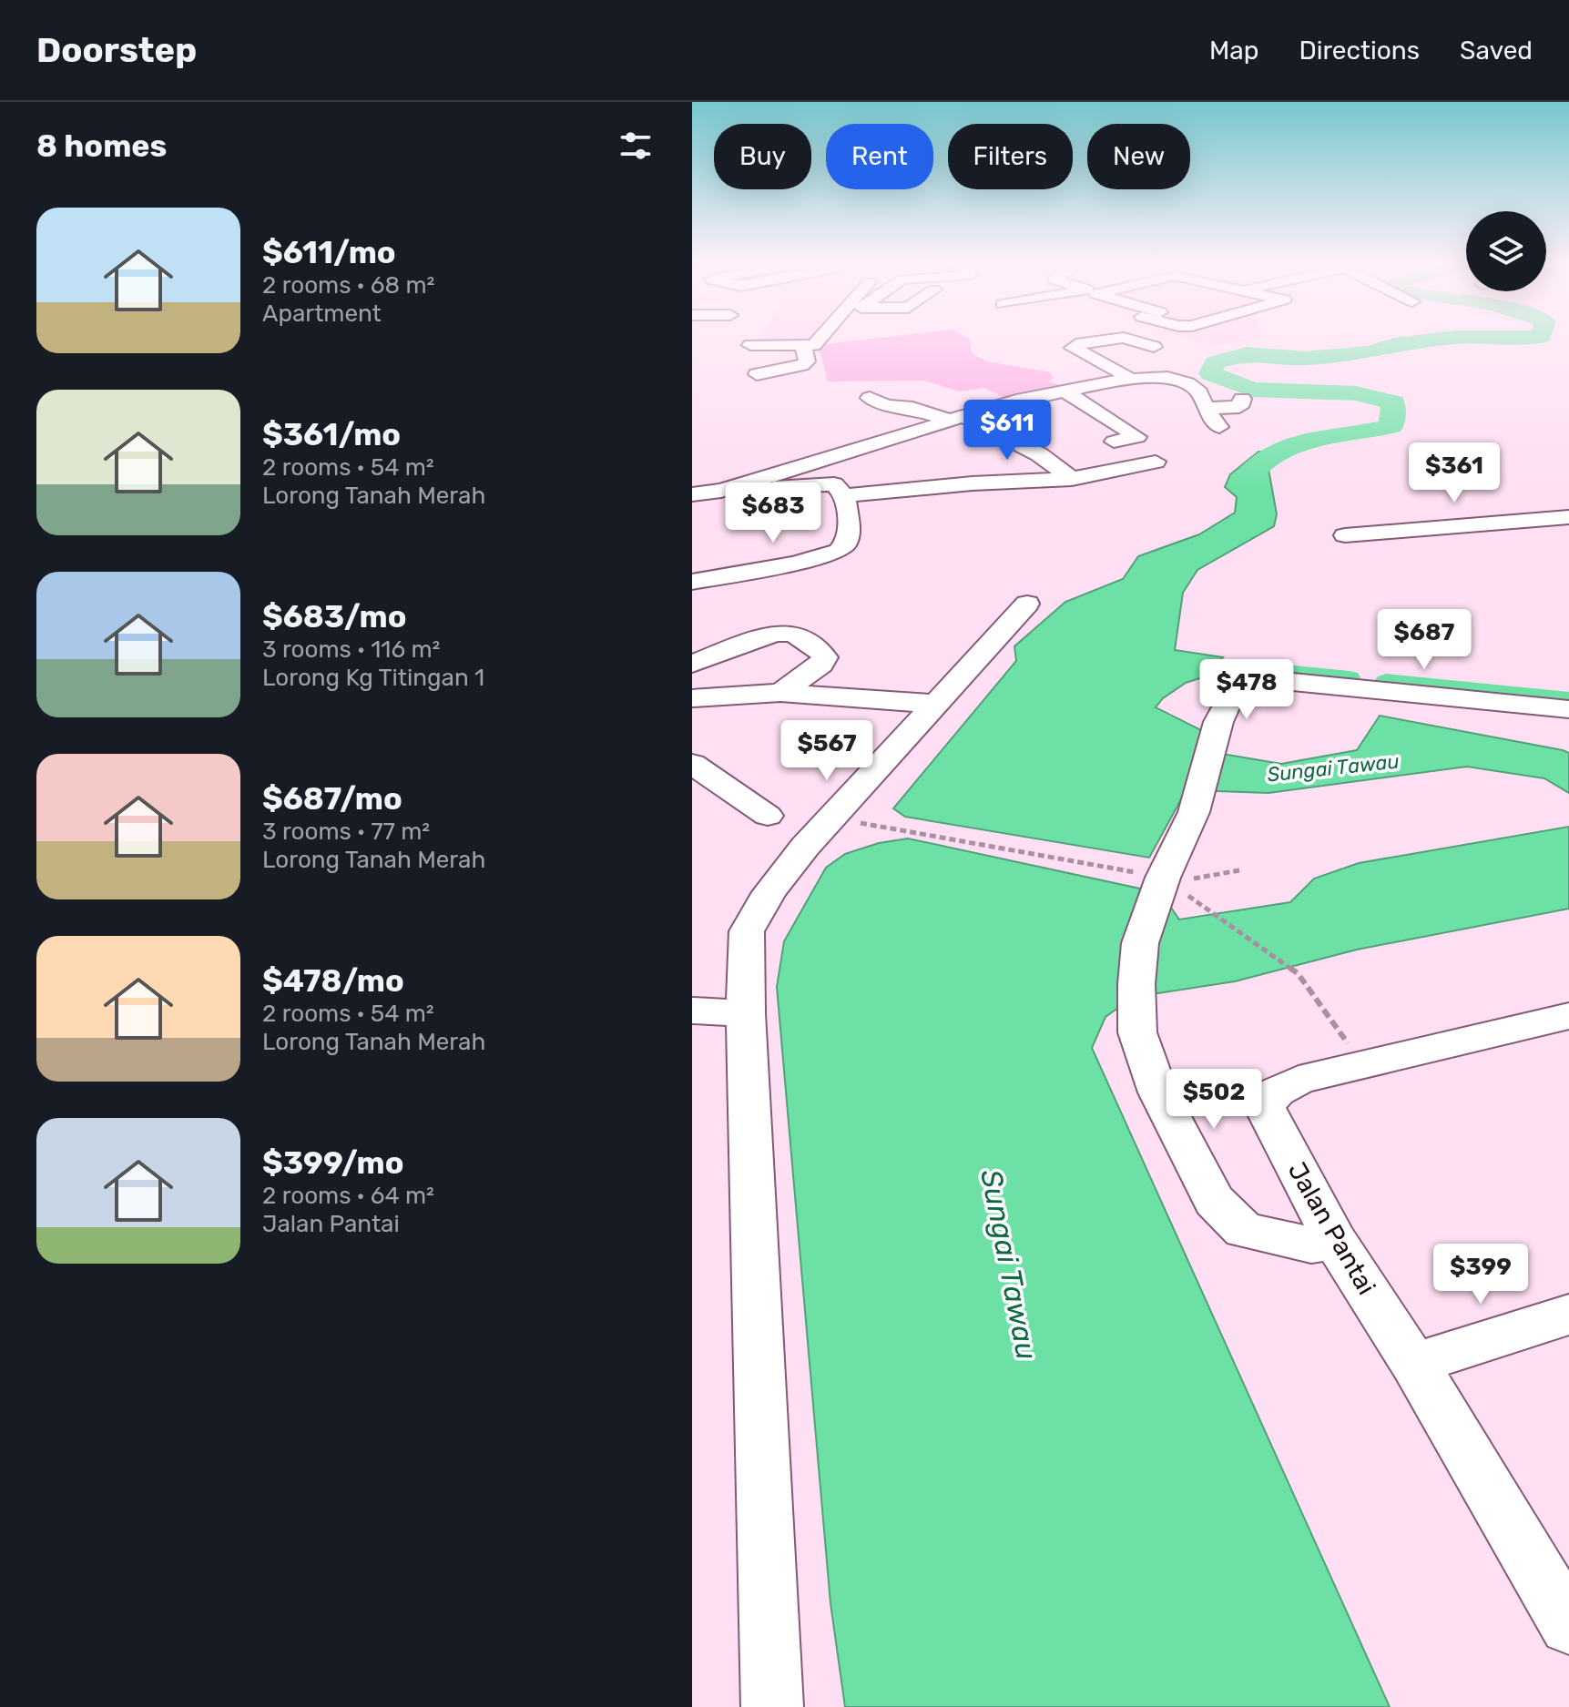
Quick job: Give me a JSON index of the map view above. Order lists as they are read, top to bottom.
{
  "streets": {
    "street": ["Jalan Pantai"]
  },
  "water": ["Sungai Tawau"],
  "page": {
    "header": "Doorstep",
    "nav": ["Map", "Directions", "Saved"],
    "heading": "8 homes",
    "chip": [
      "Buy",
      "Rent",
      "Filters",
      "New"
    ],
    "list": [
      {
        "name": "$611/mo",
        "note": "2 rooms · 68 m² · Apartment"
      },
      {
        "name": "$361/mo",
        "note": "2 rooms · 54 m² · Lorong Tanah Merah"
      },
      {
        "name": "$683/mo",
        "note": "3 rooms · 116 m² · Lorong Kg Titingan 1"
      },
      {
        "name": "$687/mo",
        "note": "3 rooms · 77 m² · Lorong Tanah Merah"
      },
      {
        "name": "$478/mo",
        "note": "2 rooms · 54 m² · Lorong Tanah Merah"
      },
      {
        "name": "$399/mo",
        "note": "2 rooms · 64 m² · Jalan Pantai"
      }
    ],
    "price": [
      "$611",
      "$361",
      "$683",
      "$687",
      "$478",
      "$567",
      "$502",
      "$399"
    ]
  }
}
